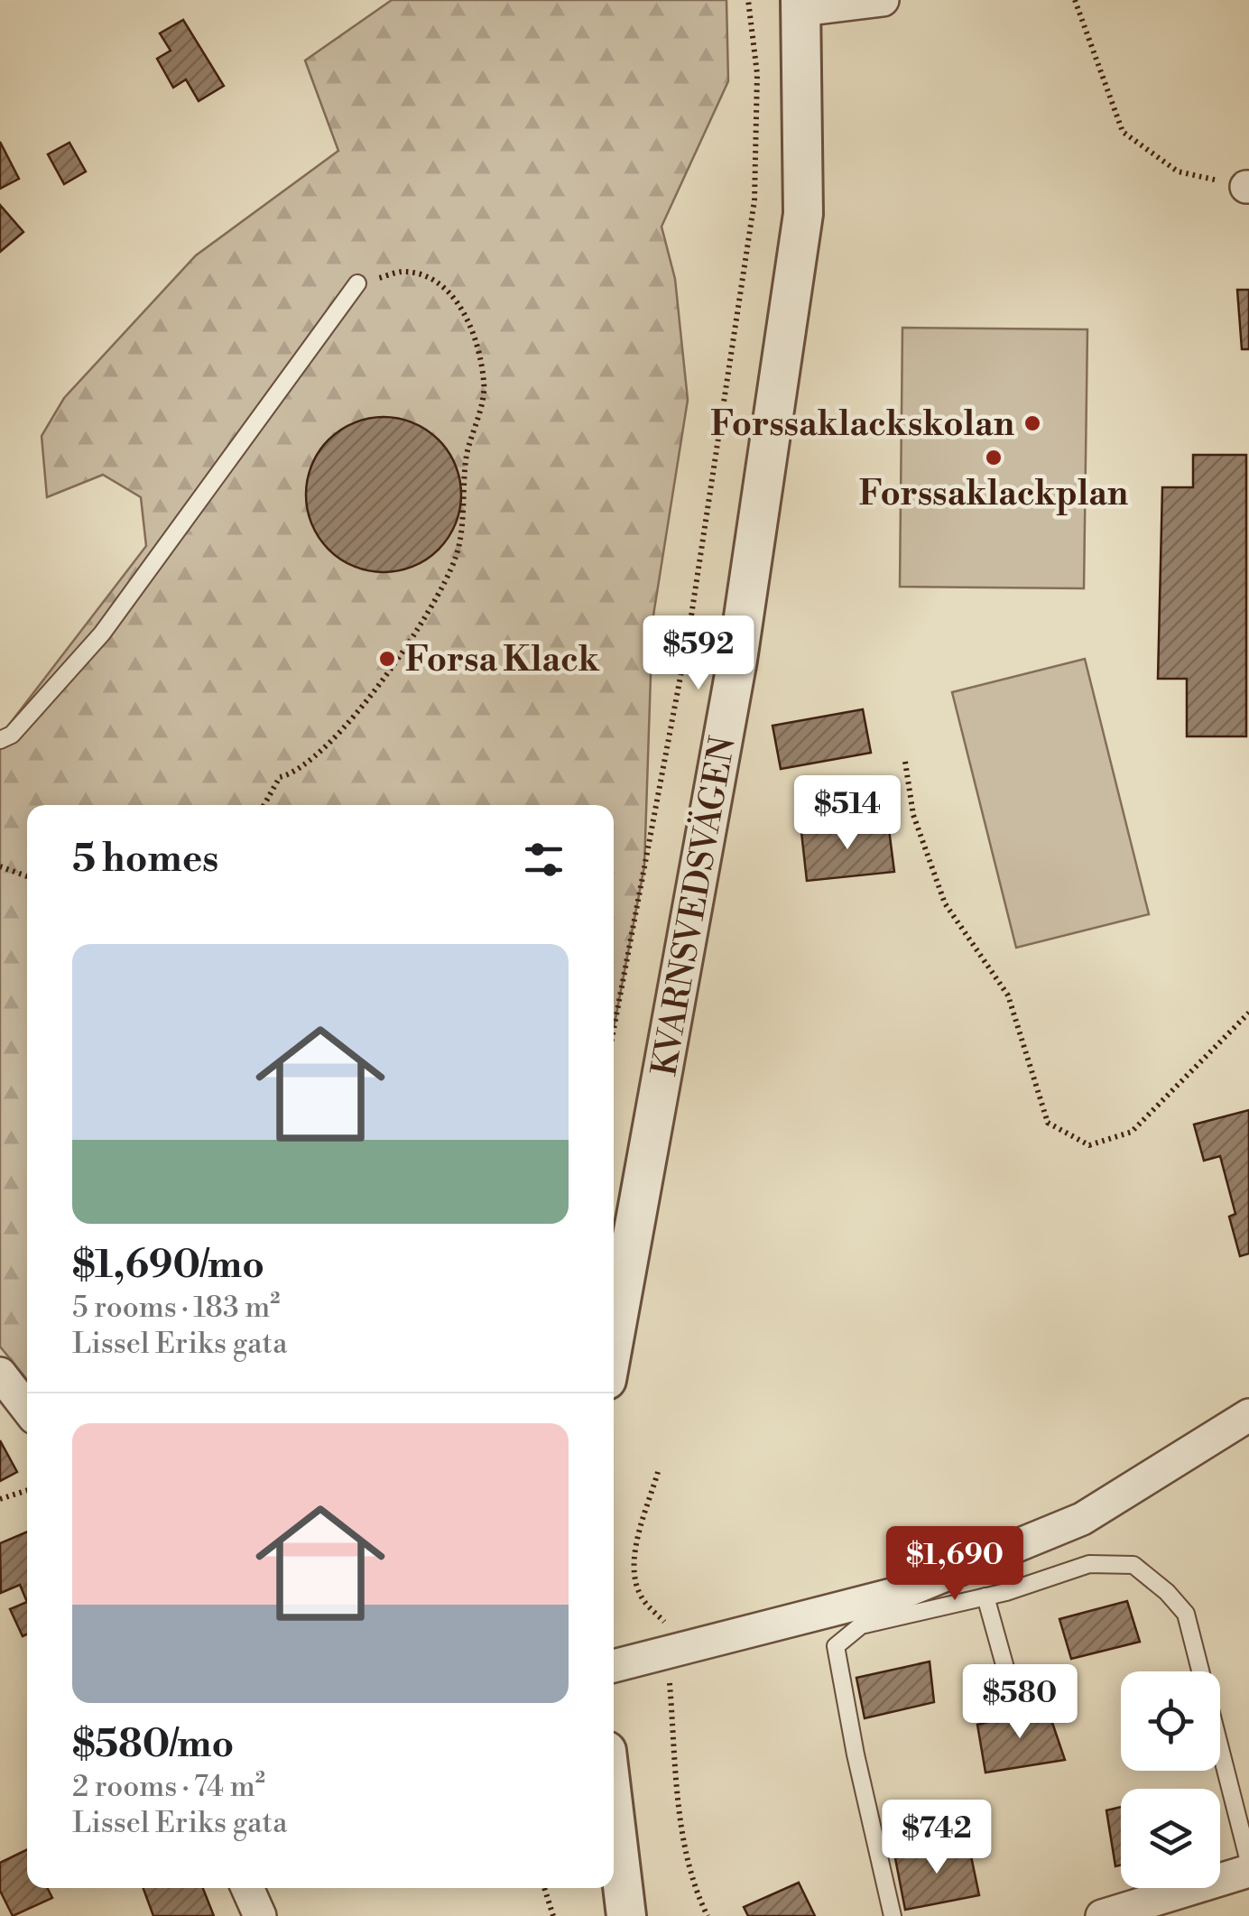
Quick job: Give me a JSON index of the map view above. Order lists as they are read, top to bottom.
{
  "streets": {
    "street": ["KVARNSVEDSVÄGEN"]
  },
  "places": ["Forssaklackskolan", "Forssaklackplan", "Forsa Klack"],
  "page": {
    "price": [
      "$592",
      "$514",
      "$1,690",
      "$580",
      "$742"
    ],
    "heading": "5 homes",
    "list": [
      {
        "name": "$1,690/mo",
        "note": "5 rooms · 183 m² · Lissel Eriks gata"
      },
      {
        "name": "$580/mo",
        "note": "2 rooms · 74 m² · Lissel Eriks gata"
      }
    ]
  }
}
